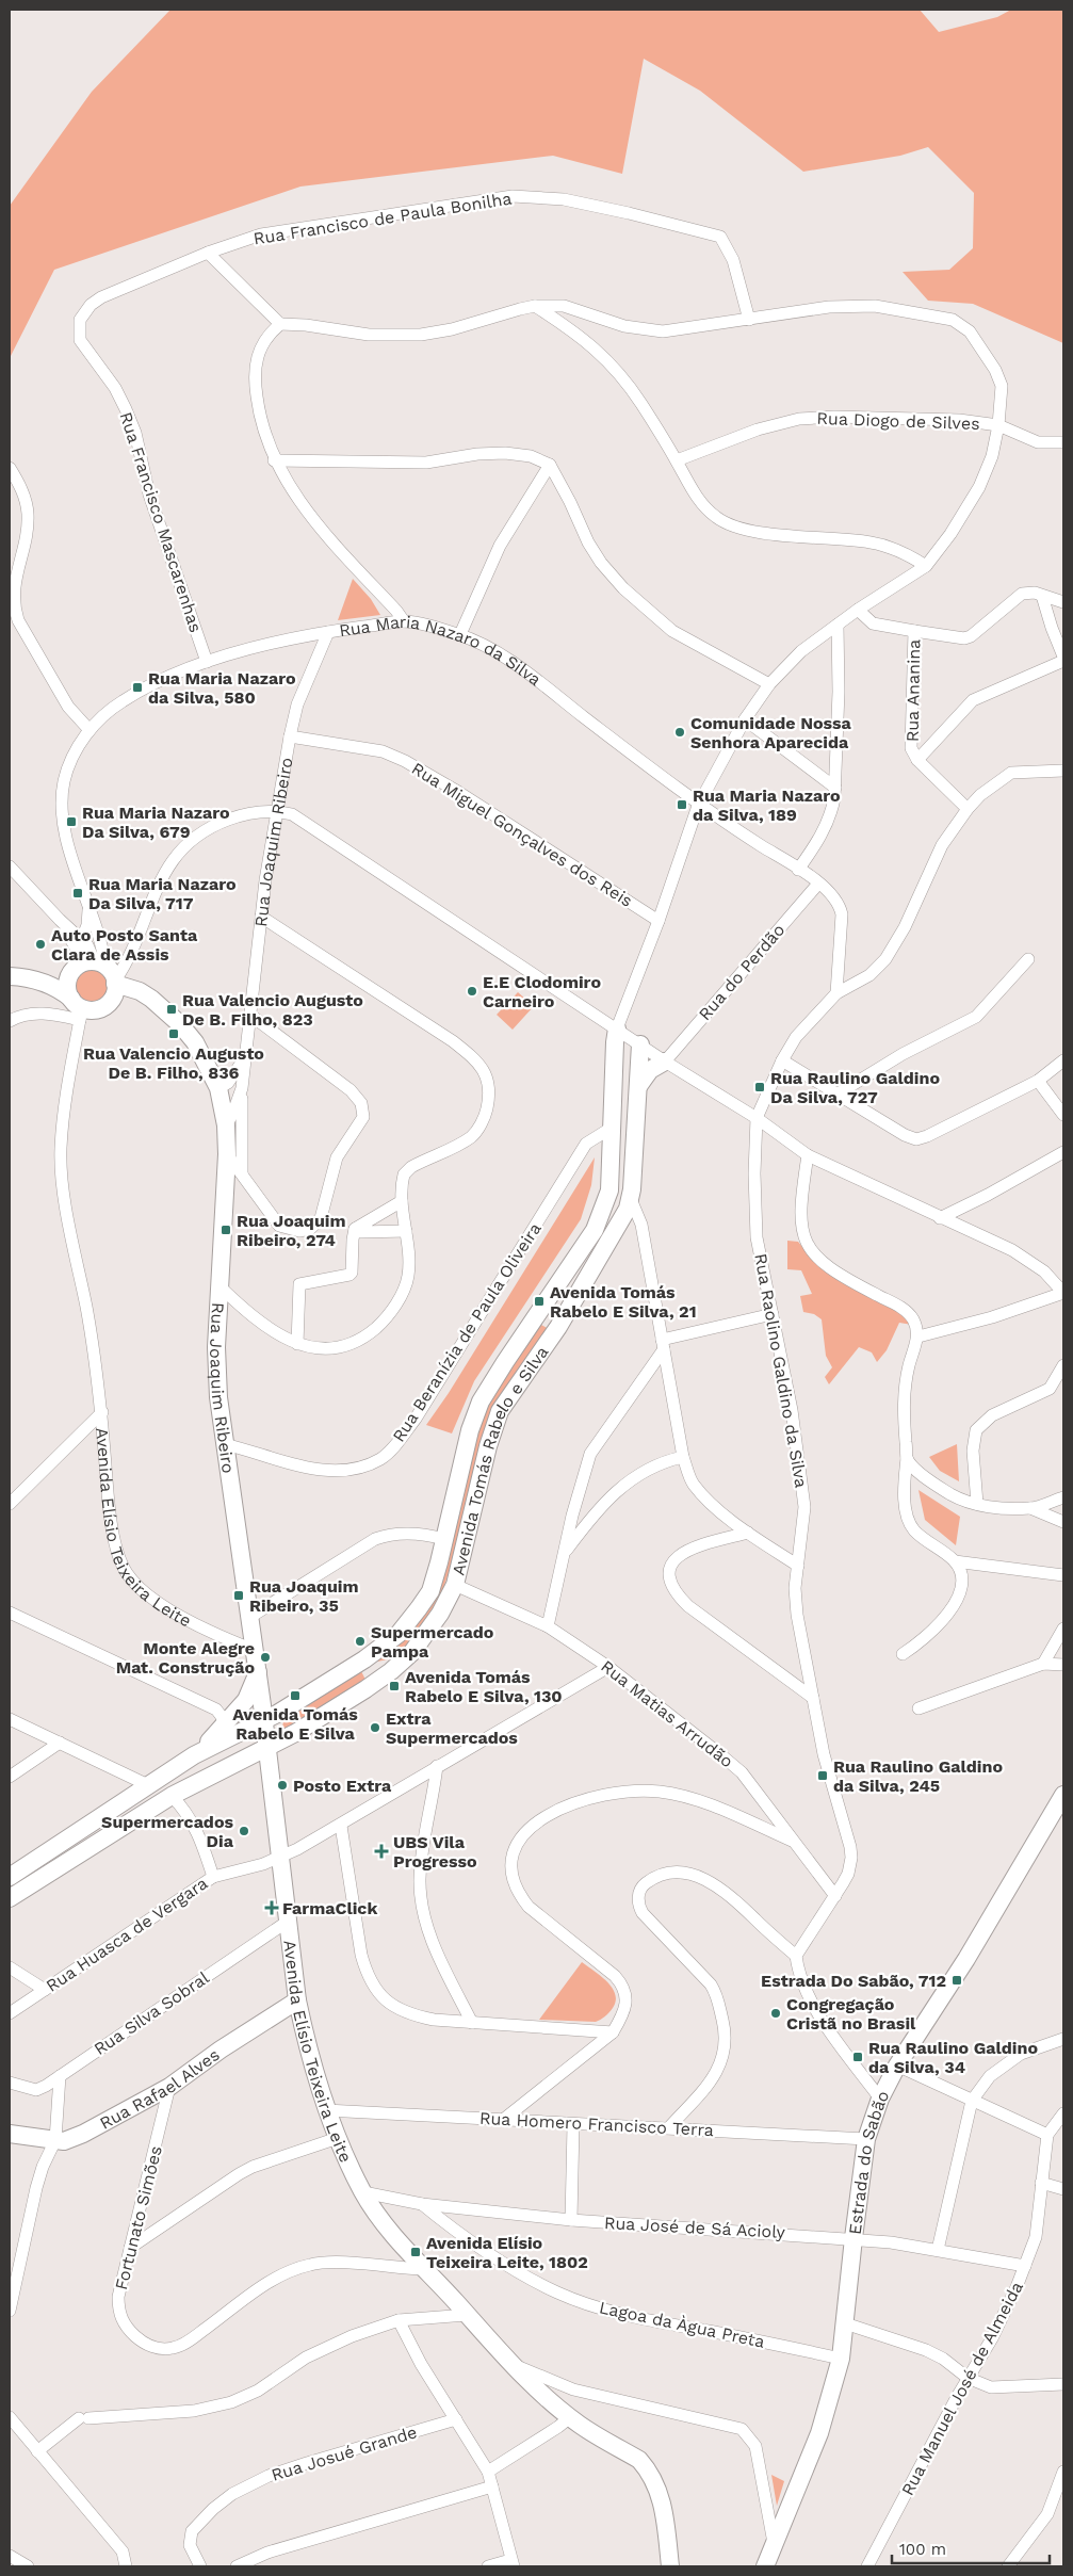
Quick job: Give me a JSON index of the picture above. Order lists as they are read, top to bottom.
{
  "streets": {
    "street": [
      "Rua Francisco de Paula Bonilha",
      "Rua Diogo de Silves",
      "Rua Francisco Mascarenhas",
      "Rua Maria Nazaro da Silva",
      "Rua Ananina",
      "Rua Miguel Gonçalves dos Reis",
      "Rua Joaquim Ribeiro",
      "Rua do Perdão",
      "Rua Beranízia de Paula Oliveira",
      "Rua Raolino Galdino da Silva",
      "Avenida Tomás Rabelo e Silva",
      "Avenida Elísio Teixeira Leite",
      "Rua Matias Arrudão",
      "Rua Huasca de Vergara",
      "Rua Silva Sobral",
      "Rua Rafael Alves",
      "Rua Homero Francisco Terra",
      "Estrada do Sabão",
      "Fortunato Simões",
      "Rua José de Sá Acioly",
      "Lagoa da Àgua Preta",
      "Rua Manuel José de Almeida",
      "Rua Josué Grande"
    ]
  },
  "crossings": [
    ["Rua Francisco de Paula Bonilha", "Rua Francisco Mascarenhas"],
    ["Rua Francisco Mascarenhas", "Rua Maria Nazaro da Silva"],
    ["Rua Maria Nazaro da Silva", "Rua Joaquim Ribeiro"],
    ["Rua Maria Nazaro da Silva", "Rua do Perdão"],
    ["Rua Maria Nazaro da Silva", "Rua Raolino Galdino da Silva"],
    ["Rua Ananina", "Rua Raolino Galdino da Silva"],
    ["Rua Miguel Gonçalves dos Reis", "Rua Joaquim Ribeiro"],
    ["Rua Joaquim Ribeiro", "Rua Beranízia de Paula Oliveira"],
    ["Rua Joaquim Ribeiro", "Avenida Elísio Teixeira Leite"],
    ["Rua Beranízia de Paula Oliveira", "Avenida Tomás Rabelo e Silva"],
    ["Rua Raolino Galdino da Silva", "Rua Matias Arrudão"],
    ["Avenida Tomás Rabelo e Silva", "Avenida Elísio Teixeira Leite"],
    ["Avenida Tomás Rabelo e Silva", "Rua Matias Arrudão"],
    ["Avenida Elísio Teixeira Leite", "Rua Huasca de Vergara"],
    ["Avenida Elísio Teixeira Leite", "Rua Silva Sobral"],
    ["Avenida Elísio Teixeira Leite", "Rua Rafael Alves"],
    ["Avenida Elísio Teixeira Leite", "Rua Homero Francisco Terra"],
    ["Avenida Elísio Teixeira Leite", "Fortunato Simões"],
    ["Avenida Elísio Teixeira Leite", "Rua José de Sá Acioly"],
    ["Rua Matias Arrudão", "Rua Huasca de Vergara"],
    ["Rua Rafael Alves", "Fortunato Simões"],
    ["Rua Homero Francisco Terra", "Estrada do Sabão"],
    ["Estrada do Sabão", "Rua José de Sá Acioly"],
    ["Estrada do Sabão", "Lagoa da Àgua Preta"],
    ["Rua José de Sá Acioly", "Lagoa da Àgua Preta"],
    ["Rua José de Sá Acioly", "Rua Manuel José de Almeida"]
  ],
  "places": {
    "transit": [
      "Rua Maria Nazaro da Silva, 580",
      "Rua Maria Nazaro da Silva, 189",
      "Rua Maria Nazaro Da Silva, 679",
      "Rua Maria Nazaro Da Silva, 717",
      "Rua Valencio Augusto De B. Filho, 823",
      "Rua Valencio Augusto De B. Filho, 836",
      "Rua Raulino Galdino Da Silva, 727",
      "Rua Joaquim Ribeiro, 274",
      "Avenida Tomás Rabelo E Silva, 21",
      "Rua Joaquim Ribeiro, 35",
      "Avenida Tomás Rabelo E Silva, 130",
      "Avenida Tomás Rabelo E Silva",
      "Rua Raulino Galdino da Silva, 245",
      "Estrada Do Sabão, 712",
      "Rua Raulino Galdino da Silva, 34",
      "Avenida Elísio Teixeira Leite, 1802"
    ],
    "other": [
      "Comunidade Nossa Senhora Aparecida",
      "Auto Posto Santa Clara de Assis",
      "E.E Clodomiro Carneiro",
      "Supermercado Pampa",
      "Monte Alegre Mat. Construção",
      "Extra Supermercados",
      "Posto Extra",
      "Supermercados Dia",
      "Congregação Cristã no Brasil"
    ],
    "health": ["UBS Vila Progresso", "FarmaClick"]
  },
  "scale_bar": "100 m"
}
